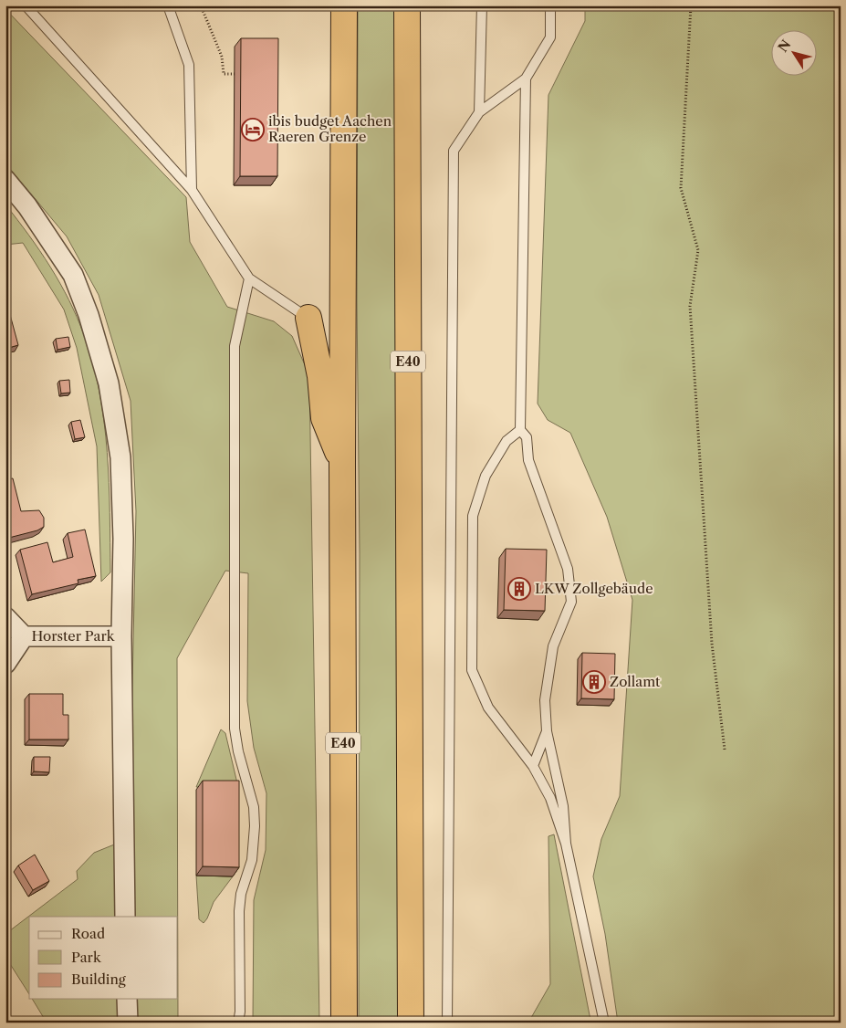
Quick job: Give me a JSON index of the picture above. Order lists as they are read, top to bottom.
{
  "streets": {
    "highway": ["E40"],
    "street": ["Horster Park"]
  },
  "places": {
    "hotel": ["ibis budget Aachen Raeren Grenze"],
    "building": ["LKW Zollgebäude", "Zollamt"]
  },
  "legend": ["Road", "Park", "Building"],
  "north": "top left"
}
